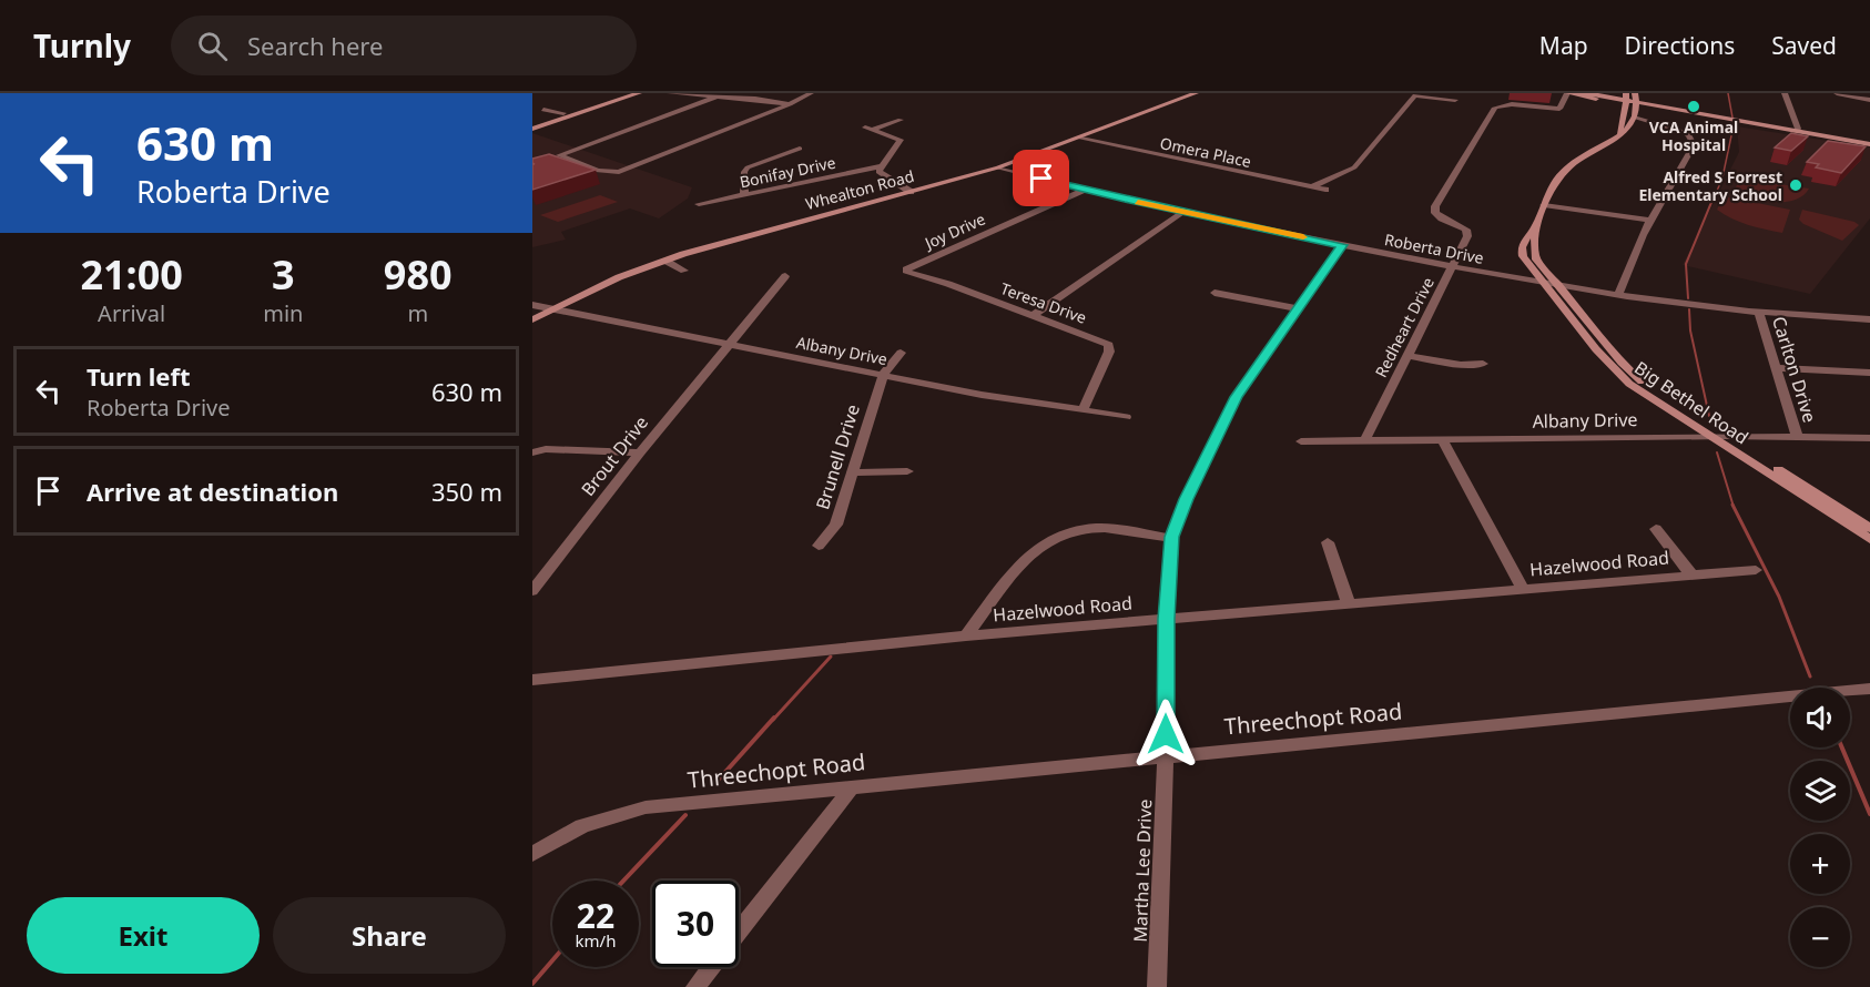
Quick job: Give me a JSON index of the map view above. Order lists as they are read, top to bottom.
{
  "streets": {
    "main road": ["Whealton Road", "Big Bethel Road"],
    "street": [
      "Omera Place",
      "Bonifay Drive",
      "Joy Drive",
      "Roberta Drive",
      "Teresa Drive",
      "Redheart Drive",
      "Albany Drive",
      "Carlton Drive",
      "Brout Drive",
      "Brunell Drive",
      "Hazelwood Road",
      "Threechopt Road",
      "Martha Lee Drive"
    ]
  },
  "crossings": [
    ["Omera Place", "Whealton Road"],
    ["Whealton Road", "Roberta Drive"],
    ["Whealton Road", "Albany Drive"],
    ["Joy Drive", "Roberta Drive"],
    ["Joy Drive", "Teresa Drive"],
    ["Roberta Drive", "Redheart Drive"],
    ["Roberta Drive", "Carlton Drive"],
    ["Roberta Drive", "Big Bethel Road"],
    ["Roberta Drive", "Martha Lee Drive"],
    ["Teresa Drive", "Albany Drive"],
    ["Redheart Drive", "Albany Drive"],
    ["Albany Drive", "Carlton Drive"],
    ["Albany Drive", "Big Bethel Road"],
    ["Albany Drive", "Brout Drive"],
    ["Albany Drive", "Brunell Drive"],
    ["Hazelwood Road", "Martha Lee Drive"],
    ["Threechopt Road", "Martha Lee Drive"]
  ],
  "places": ["VCA Animal Hospital", "Alfred S Forrest Elementary School"],
  "page": {
    "header": "Turnly",
    "search": "Search here",
    "nav": ["Map", "Directions", "Saved"],
    "turn": ["630 m", "Roberta Drive"],
    "eta": [
      "21:00",
      "Arrival",
      "3",
      "min",
      "980",
      "m"
    ],
    "list": [
      {
        "name": "Turn left",
        "note": "Roberta Drive",
        "value": "630 m"
      },
      {
        "name": "Arrive at destination",
        "value": "350 m"
      }
    ],
    "map_buttons": ["+", "−"],
    "speed": "22 km/h",
    "limit": "30",
    "buttons": ["Exit", "Share"]
  }
}
